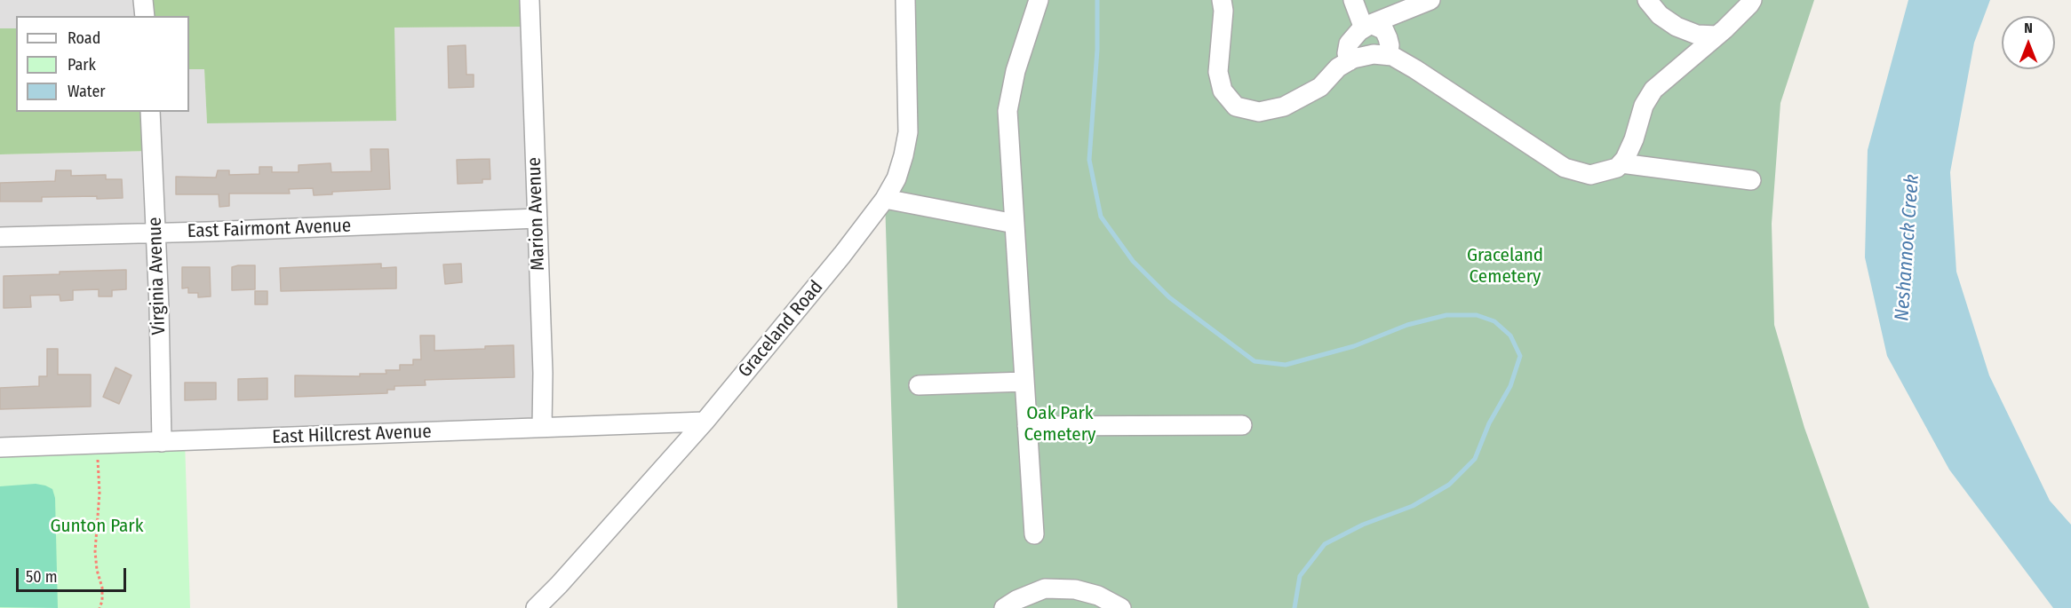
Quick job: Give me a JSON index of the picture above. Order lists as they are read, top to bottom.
{
  "streets": {
    "street": [
      "Marion Avenue",
      "East Fairmont Avenue",
      "Virginia Avenue",
      "Graceland Road",
      "East Hillcrest Avenue"
    ]
  },
  "crossings": [
    ["Marion Avenue", "East Fairmont Avenue"],
    ["Marion Avenue", "East Hillcrest Avenue"],
    ["East Fairmont Avenue", "Virginia Avenue"],
    ["Virginia Avenue", "East Hillcrest Avenue"],
    ["Graceland Road", "East Hillcrest Avenue"]
  ],
  "water": ["Neshannock Creek"],
  "parks": ["Graceland Cemetery", "Oak Park Cemetery", "Gunton Park"],
  "legend": ["Road", "Park", "Water"],
  "scale_bar": "50 m",
  "north": "top"
}
